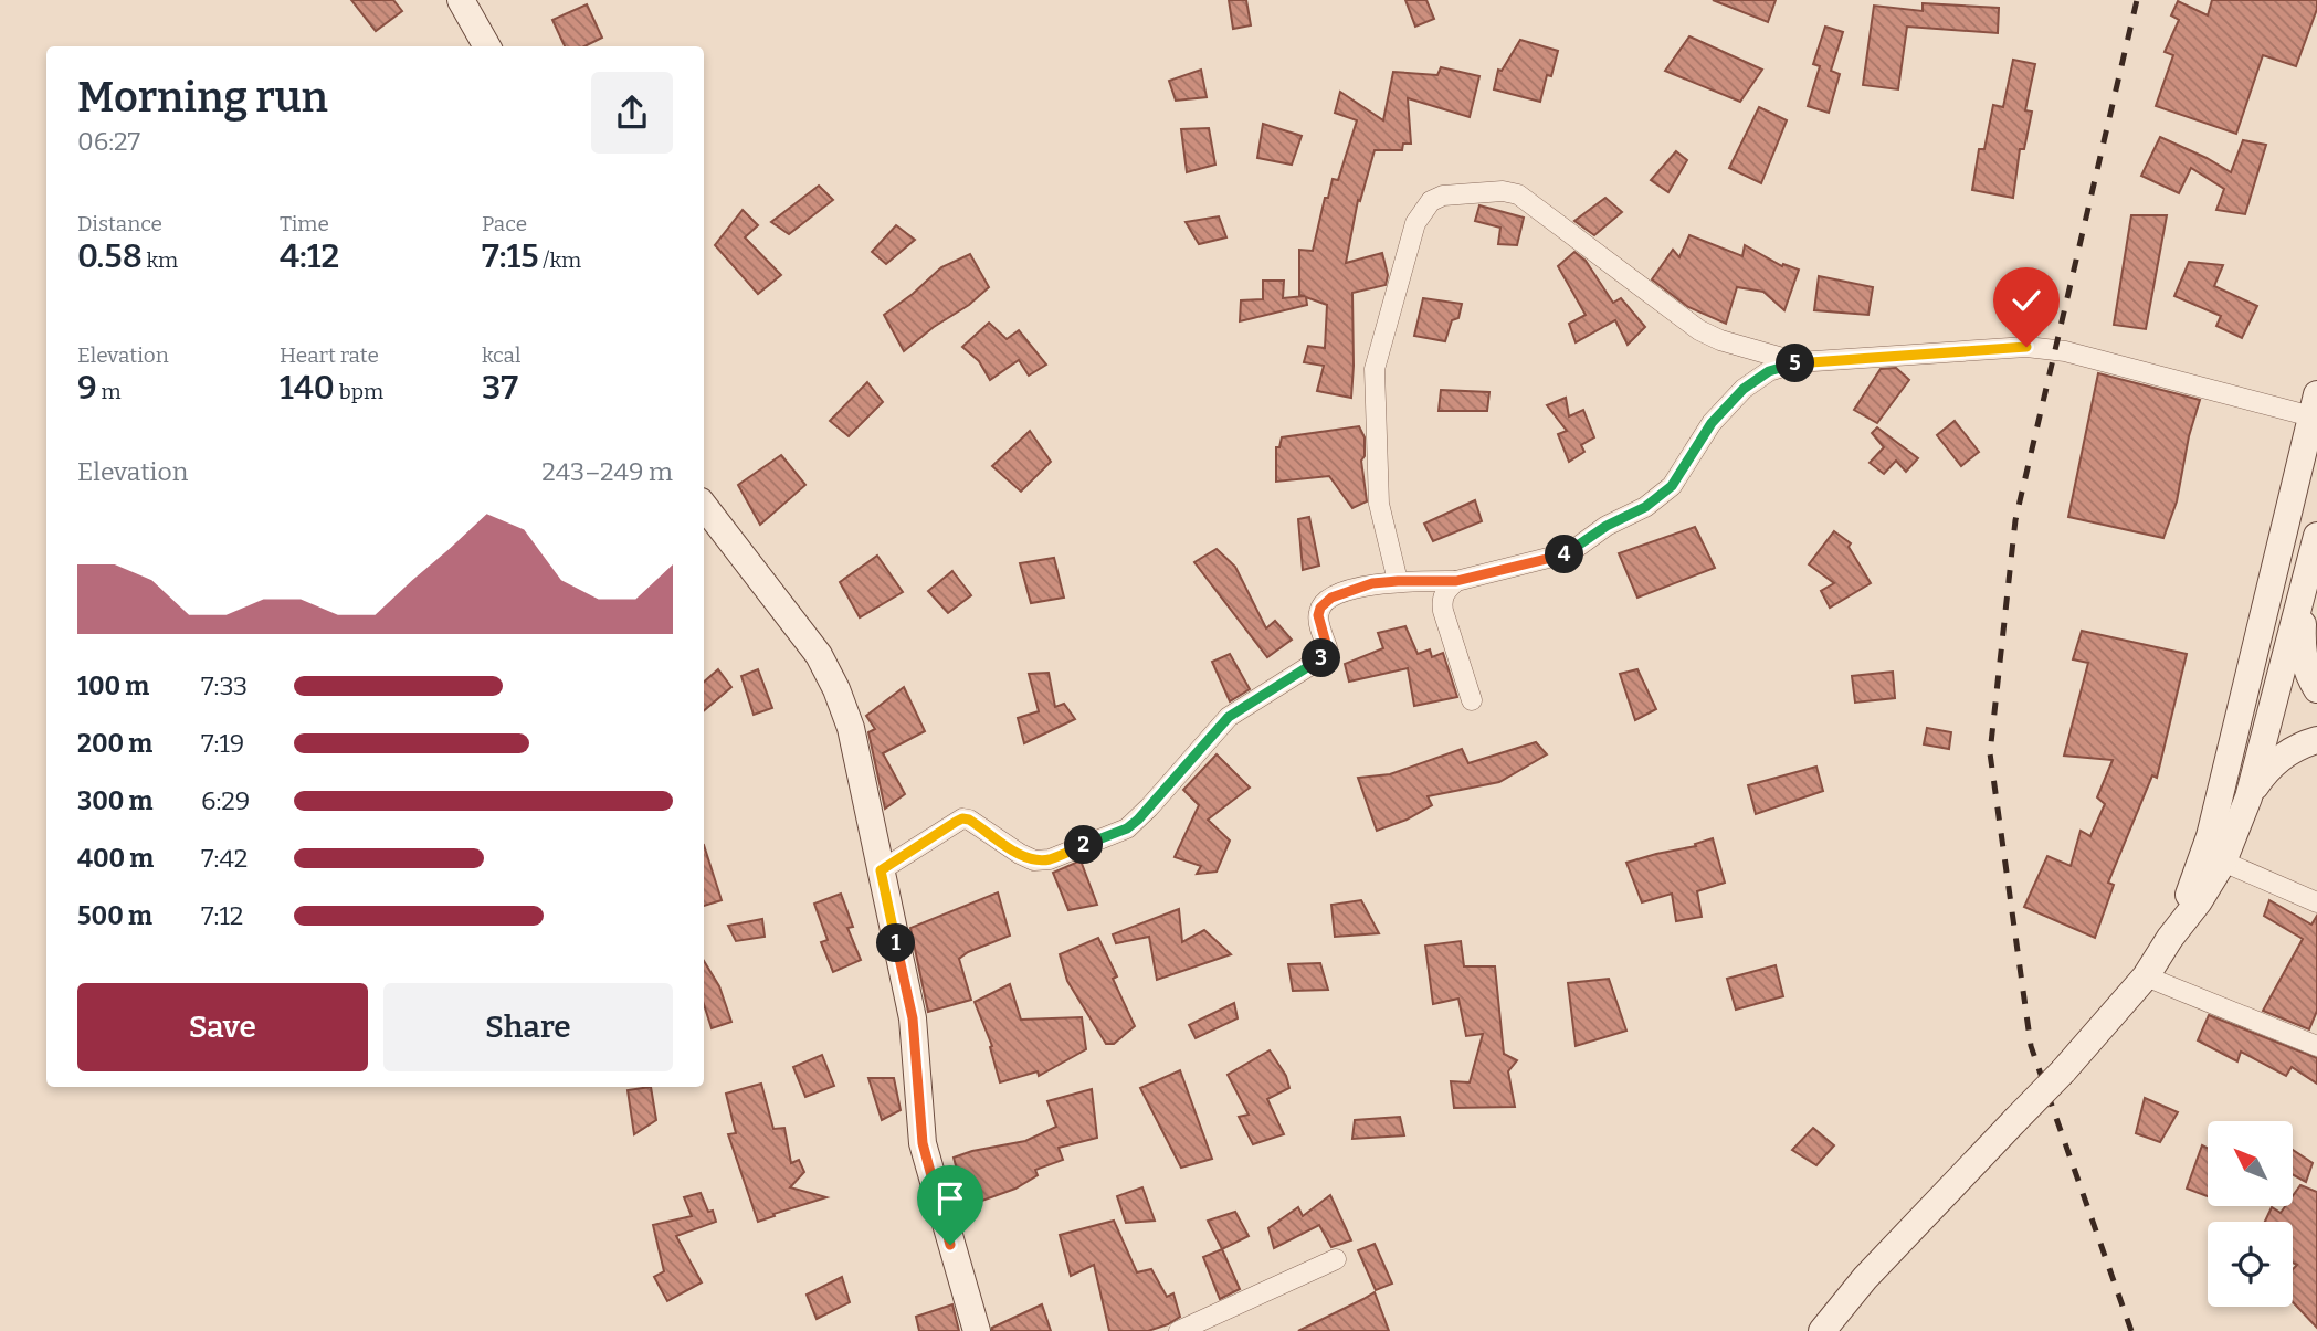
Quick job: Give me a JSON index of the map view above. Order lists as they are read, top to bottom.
{
  "north": "top left",
  "page": {
    "heading": ["Morning run", "06:27"],
    "stats": [
      ["Distance", "0.58 km"],
      ["Time", "4:12"],
      ["Pace", "7:15 /km"],
      ["Elevation", "9 m"],
      ["Heart rate", "140 bpm"],
      ["kcal", "37"]
    ],
    "pins": [
      "5",
      "4",
      "3",
      "2",
      "1"
    ],
    "chart": ["Elevation", "243–249 m"],
    "list": [
      {
        "name": "100 m",
        "note": "7:33"
      },
      {
        "name": "200 m",
        "note": "7:19"
      },
      {
        "name": "300 m",
        "note": "6:29"
      },
      {
        "name": "400 m",
        "note": "7:42"
      },
      {
        "name": "500 m",
        "note": "7:12"
      }
    ],
    "buttons": ["Save", "Share"]
  }
}
